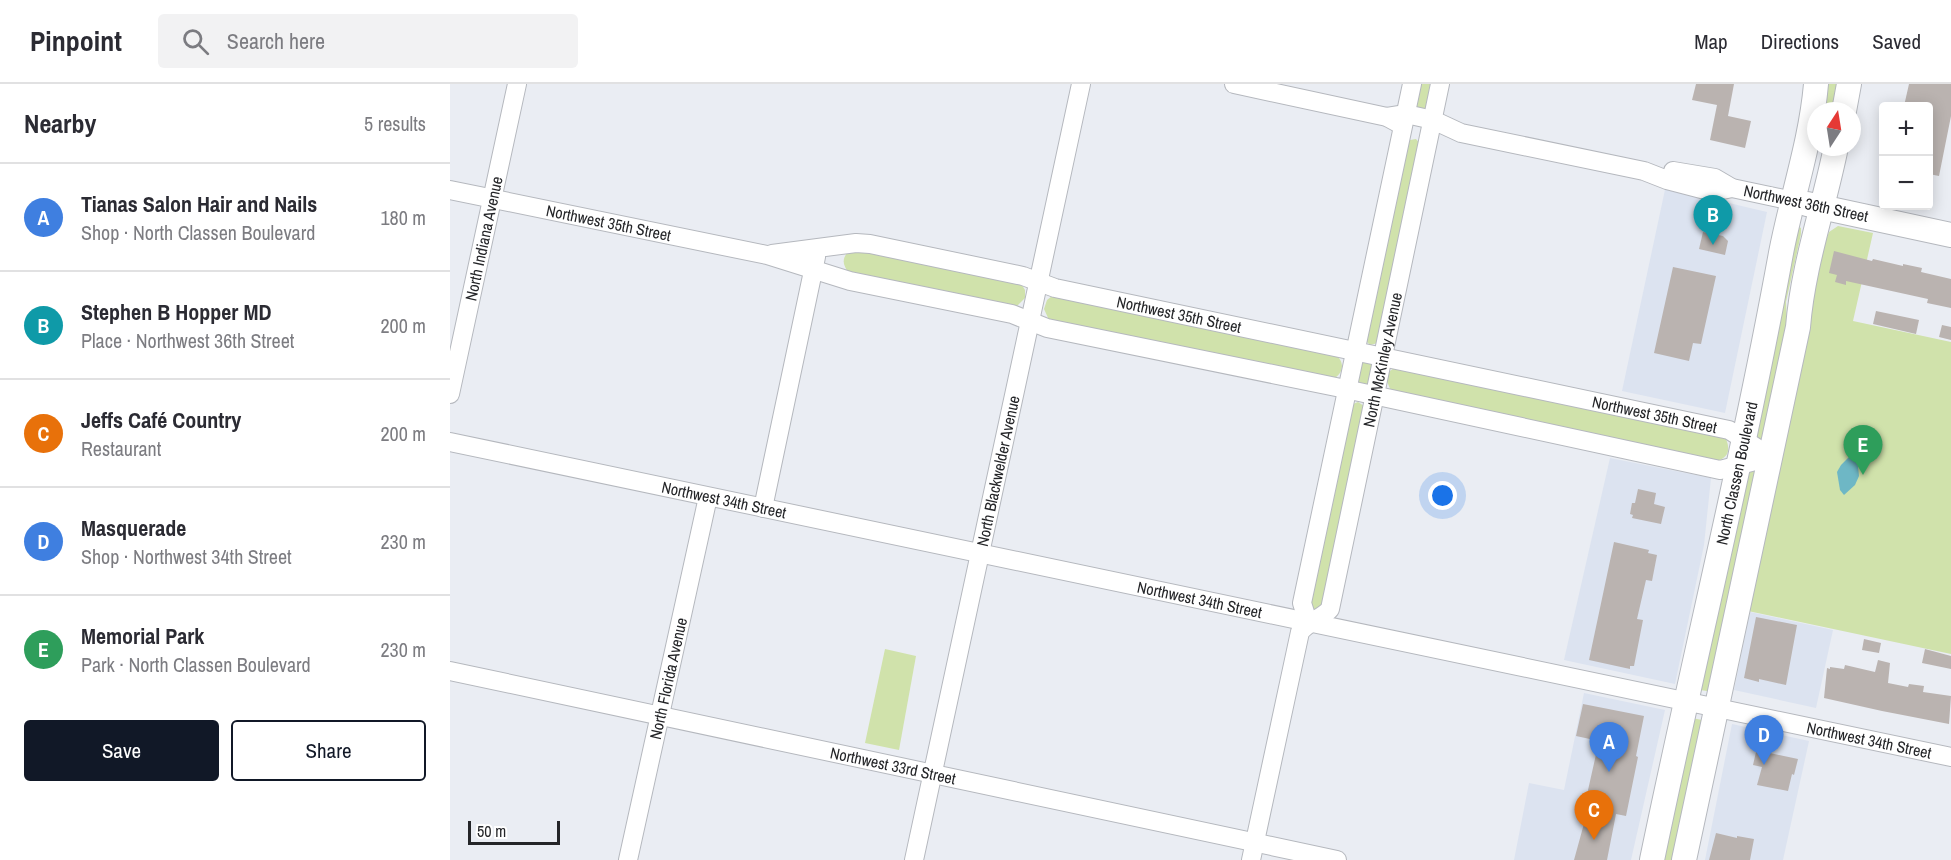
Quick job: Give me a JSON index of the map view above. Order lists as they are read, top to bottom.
{
  "streets": {
    "main road": ["Northwest 36th Street", "North Classen Boulevard"],
    "street": [
      "Northwest 35th Street",
      "North Indiana Avenue",
      "North McKinley Avenue",
      "North Blackwelder Avenue",
      "Northwest 34th Street",
      "North Florida Avenue",
      "Northwest 33rd Street"
    ]
  },
  "crossings": [
    ["Northwest 36th Street", "North McKinley Avenue"],
    ["Northwest 36th Street", "North Classen Boulevard"],
    ["Northwest 35th Street", "North Indiana Avenue"],
    ["Northwest 35th Street", "North McKinley Avenue"],
    ["Northwest 35th Street", "North Blackwelder Avenue"],
    ["Northwest 35th Street", "North Classen Boulevard"],
    ["North McKinley Avenue", "Northwest 34th Street"],
    ["North Blackwelder Avenue", "Northwest 34th Street"],
    ["North Blackwelder Avenue", "Northwest 33rd Street"],
    ["North Classen Boulevard", "Northwest 34th Street"],
    ["Northwest 34th Street", "North Florida Avenue"],
    ["North Florida Avenue", "Northwest 33rd Street"]
  ],
  "scale_bar": "50 m",
  "north": "top",
  "page": {
    "header": "Pinpoint",
    "search": "Search here",
    "nav": ["Map", "Directions", "Saved"],
    "heading": ["Nearby", "5 results"],
    "map_buttons": ["+", "−"],
    "list": [
      {
        "mark": "A",
        "name": "Tianas Salon Hair and Nails",
        "note": "Shop · North Classen Boulevard",
        "value": "180 m"
      },
      {
        "mark": "B",
        "name": "Stephen B Hopper MD",
        "note": "Place · Northwest 36th Street",
        "value": "200 m"
      },
      {
        "mark": "C",
        "name": "Jeffs Café Country",
        "note": "Restaurant",
        "value": "200 m"
      },
      {
        "mark": "D",
        "name": "Masquerade",
        "note": "Shop · Northwest 34th Street",
        "value": "230 m"
      },
      {
        "mark": "E",
        "name": "Memorial Park",
        "note": "Park · North Classen Boulevard",
        "value": "230 m"
      }
    ],
    "pins": [
      "B",
      "E",
      "D",
      "A",
      "C"
    ],
    "buttons": ["Save", "Share"],
    "scale": "50 m"
  }
}
